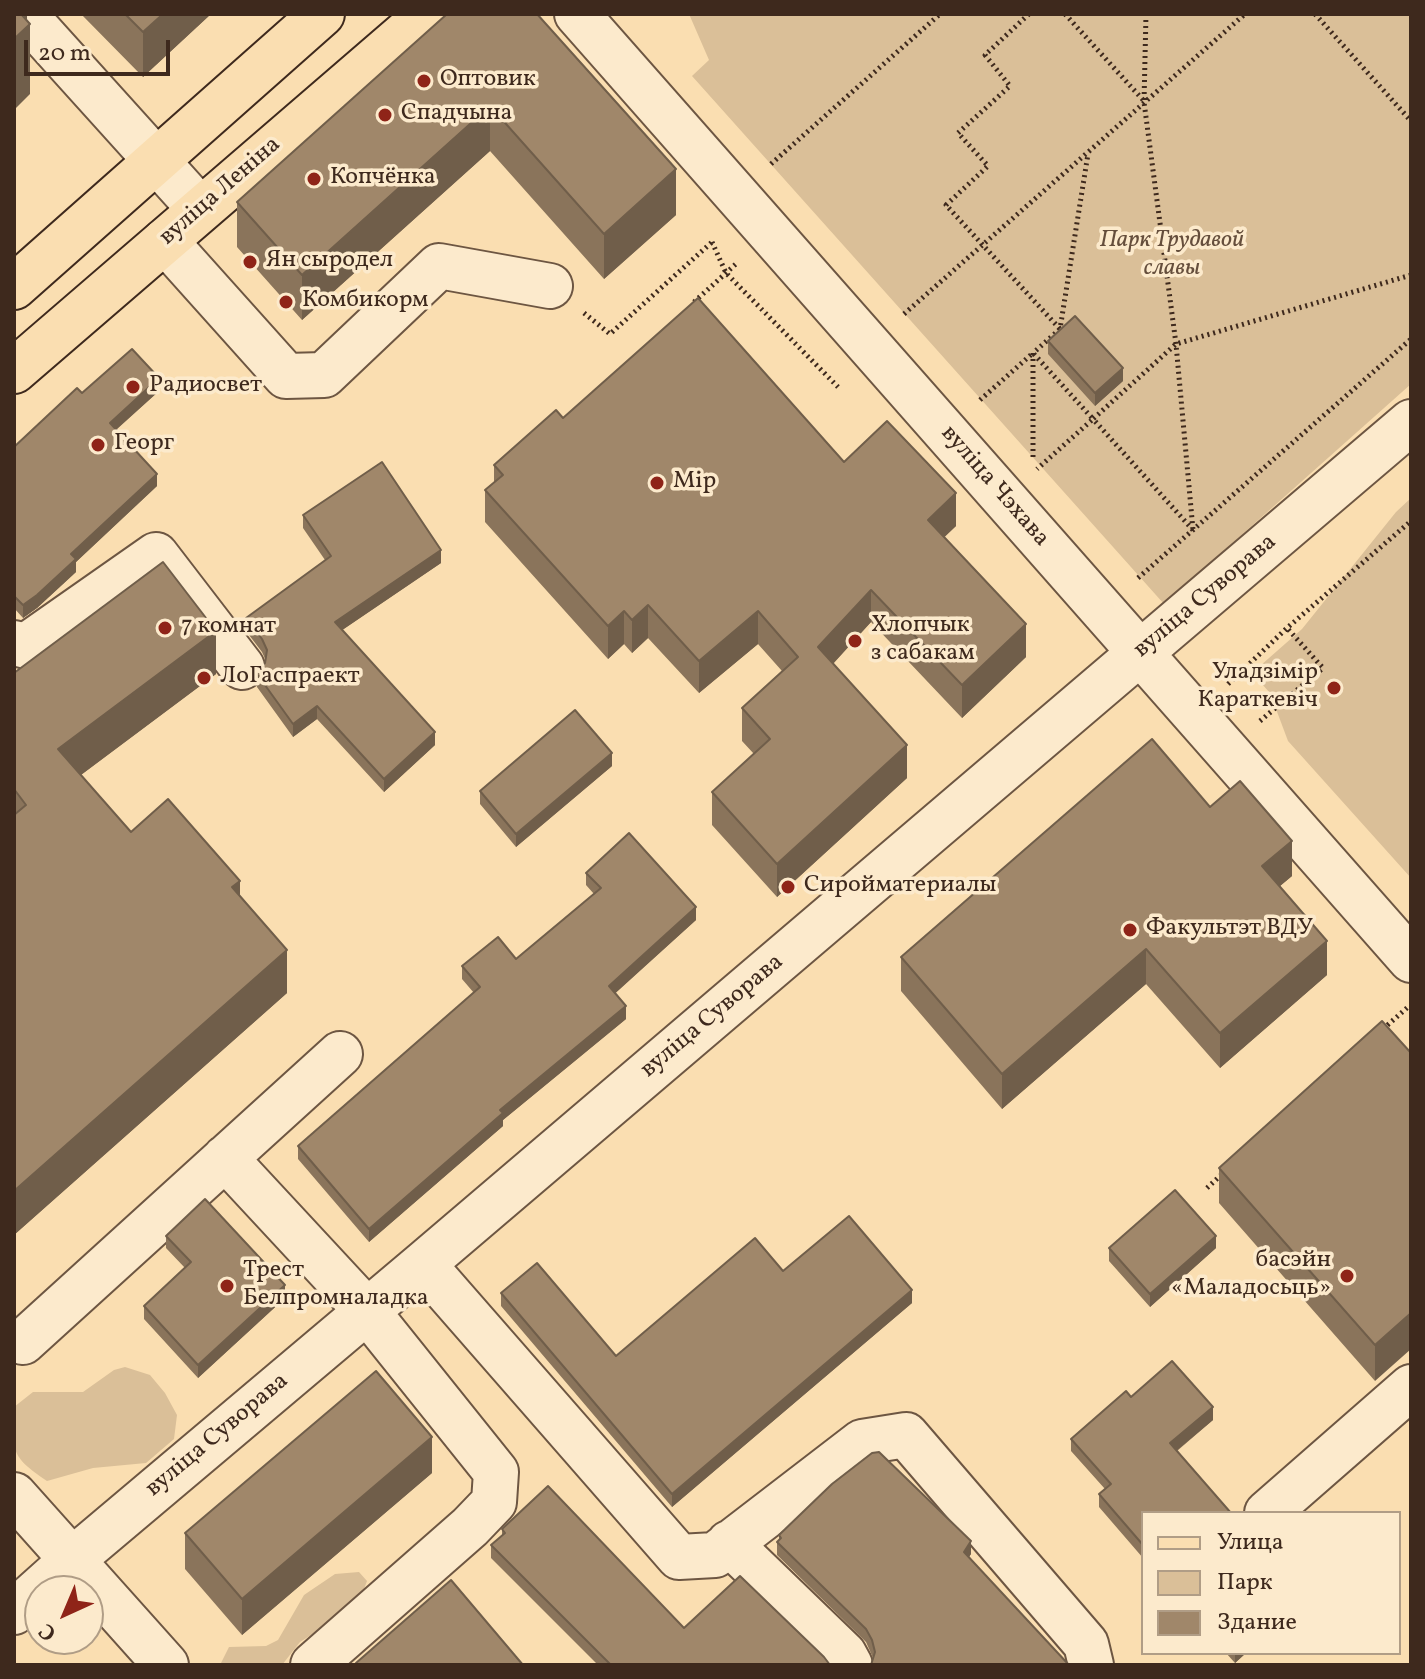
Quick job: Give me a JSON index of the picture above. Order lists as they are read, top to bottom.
{
  "streets": {
    "main road": ["вуліца Леніна"],
    "street": ["вуліца Чэхава", "вуліца Суворава"]
  },
  "crossings": [
    ["вуліца Чэхава", "вуліца Суворава"]
  ],
  "parks": ["Парк Трудавой славы"],
  "places": [
    "Оптовик",
    "Спадчына",
    "Копчёнка",
    "Ян сыродел",
    "Комбикорм",
    "Радиосвет",
    "Георг",
    "Мір",
    "7 комнат",
    "Хлопчык з сабакам",
    "ЛоГаспраект",
    "Уладзімір Караткевіч",
    "Сиройматериалы",
    "Факультэт ВДУ",
    "басэйн «Маладосьць»",
    "Трест Белпромналадка"
  ],
  "legend": ["Улица", "Парк", "Здание"],
  "scale_bar": "20 m",
  "north": "bottom left"
}
